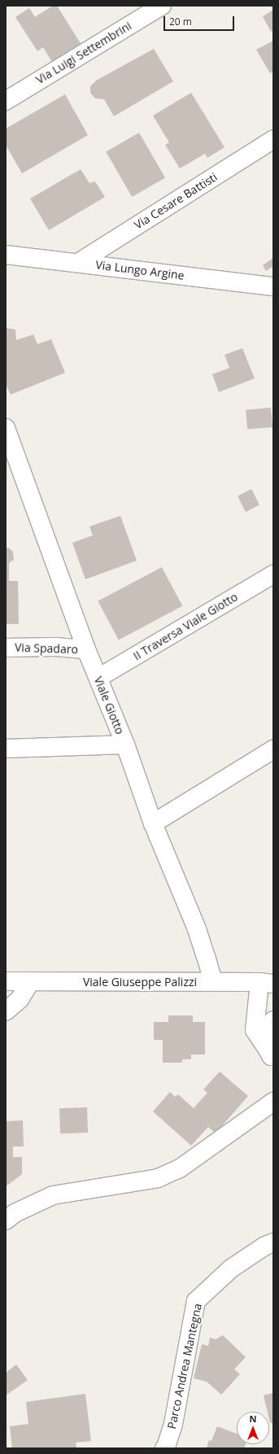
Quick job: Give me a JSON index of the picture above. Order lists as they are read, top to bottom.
{
  "streets": {
    "street": [
      "Via Luigi Settembrini",
      "Via Cesare Battisti",
      "Via Lungo Argine",
      "II Traversa Viale Giotto",
      "Via Spadaro",
      "Viale Giotto",
      "Viale Giuseppe Palizzi",
      "Parco Andrea Mantegna"
    ]
  },
  "crossings": [
    ["Via Cesare Battisti", "Via Lungo Argine"],
    ["II Traversa Viale Giotto", "Viale Giotto"],
    ["Via Spadaro", "Viale Giotto"],
    ["Viale Giotto", "Viale Giuseppe Palizzi"]
  ],
  "scale_bar": "20 m",
  "north": "top"
}
